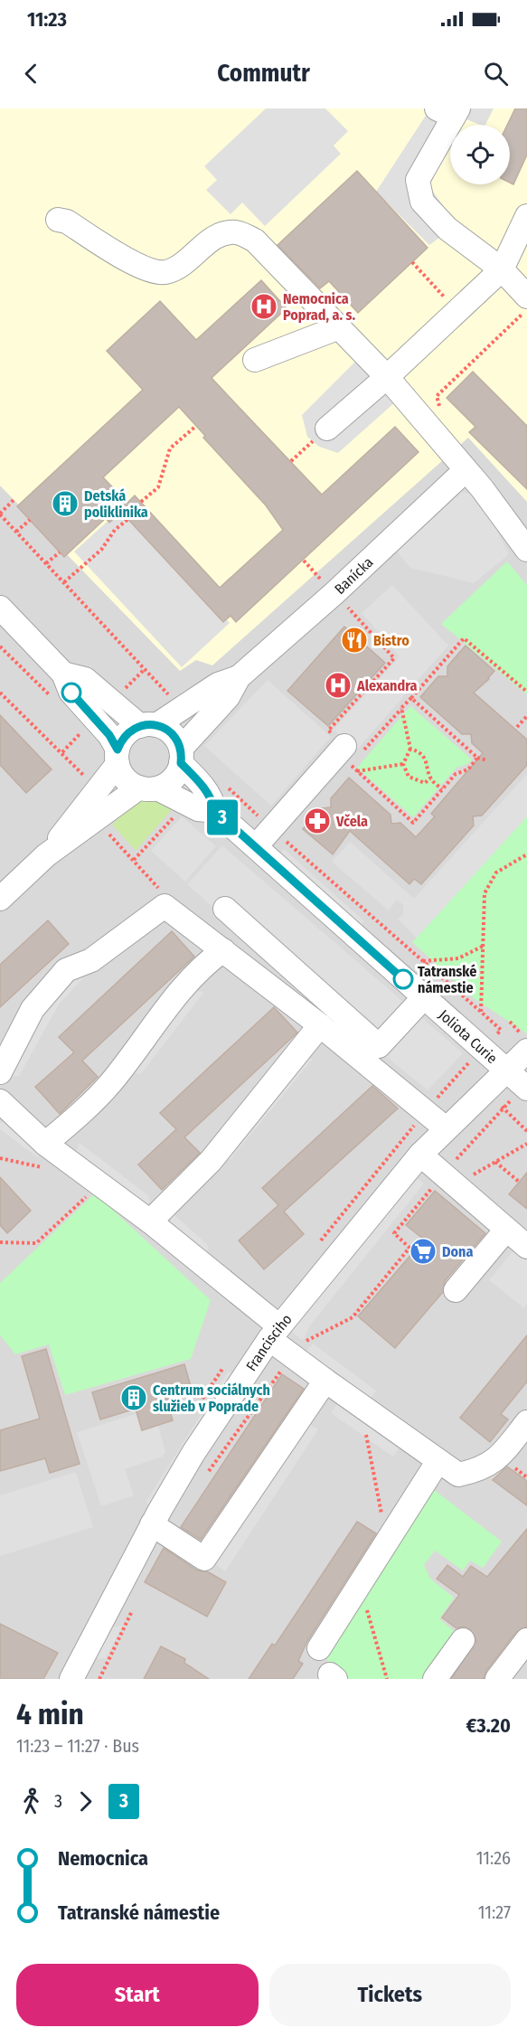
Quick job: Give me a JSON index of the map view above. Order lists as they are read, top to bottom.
{
  "streets": {
    "street": ["Banícka", "Joliota Curie", "Francisciho"]
  },
  "crossings": [
    ["Banícka", "Joliota Curie"],
    ["Joliota Curie", "Francisciho"]
  ],
  "places": {
    "hospital": ["Nemocnica Poprad, a. s.", "Alexandra"],
    "building": ["Detská poliklinika", "Centrum sociálnych služieb v Poprade"],
    "restaurant": ["Bistro"],
    "pharmacy": ["Včela"],
    "other": ["Tatranské námestie"],
    "supermarket": ["Dona"]
  },
  "lines": ["bus line 3"],
  "page": {
    "status": "11:23",
    "header": "Commutr",
    "on_map": "3",
    "heading": ["4 min", "11:23 – 11:27 · Bus", "€3.20"],
    "legs": ["3", "3"],
    "list": [
      {
        "name": "Nemocnica",
        "value": "11:26"
      },
      {
        "name": "Tatranské námestie",
        "value": "11:27"
      }
    ],
    "buttons": ["Start", "Tickets"]
  }
}
